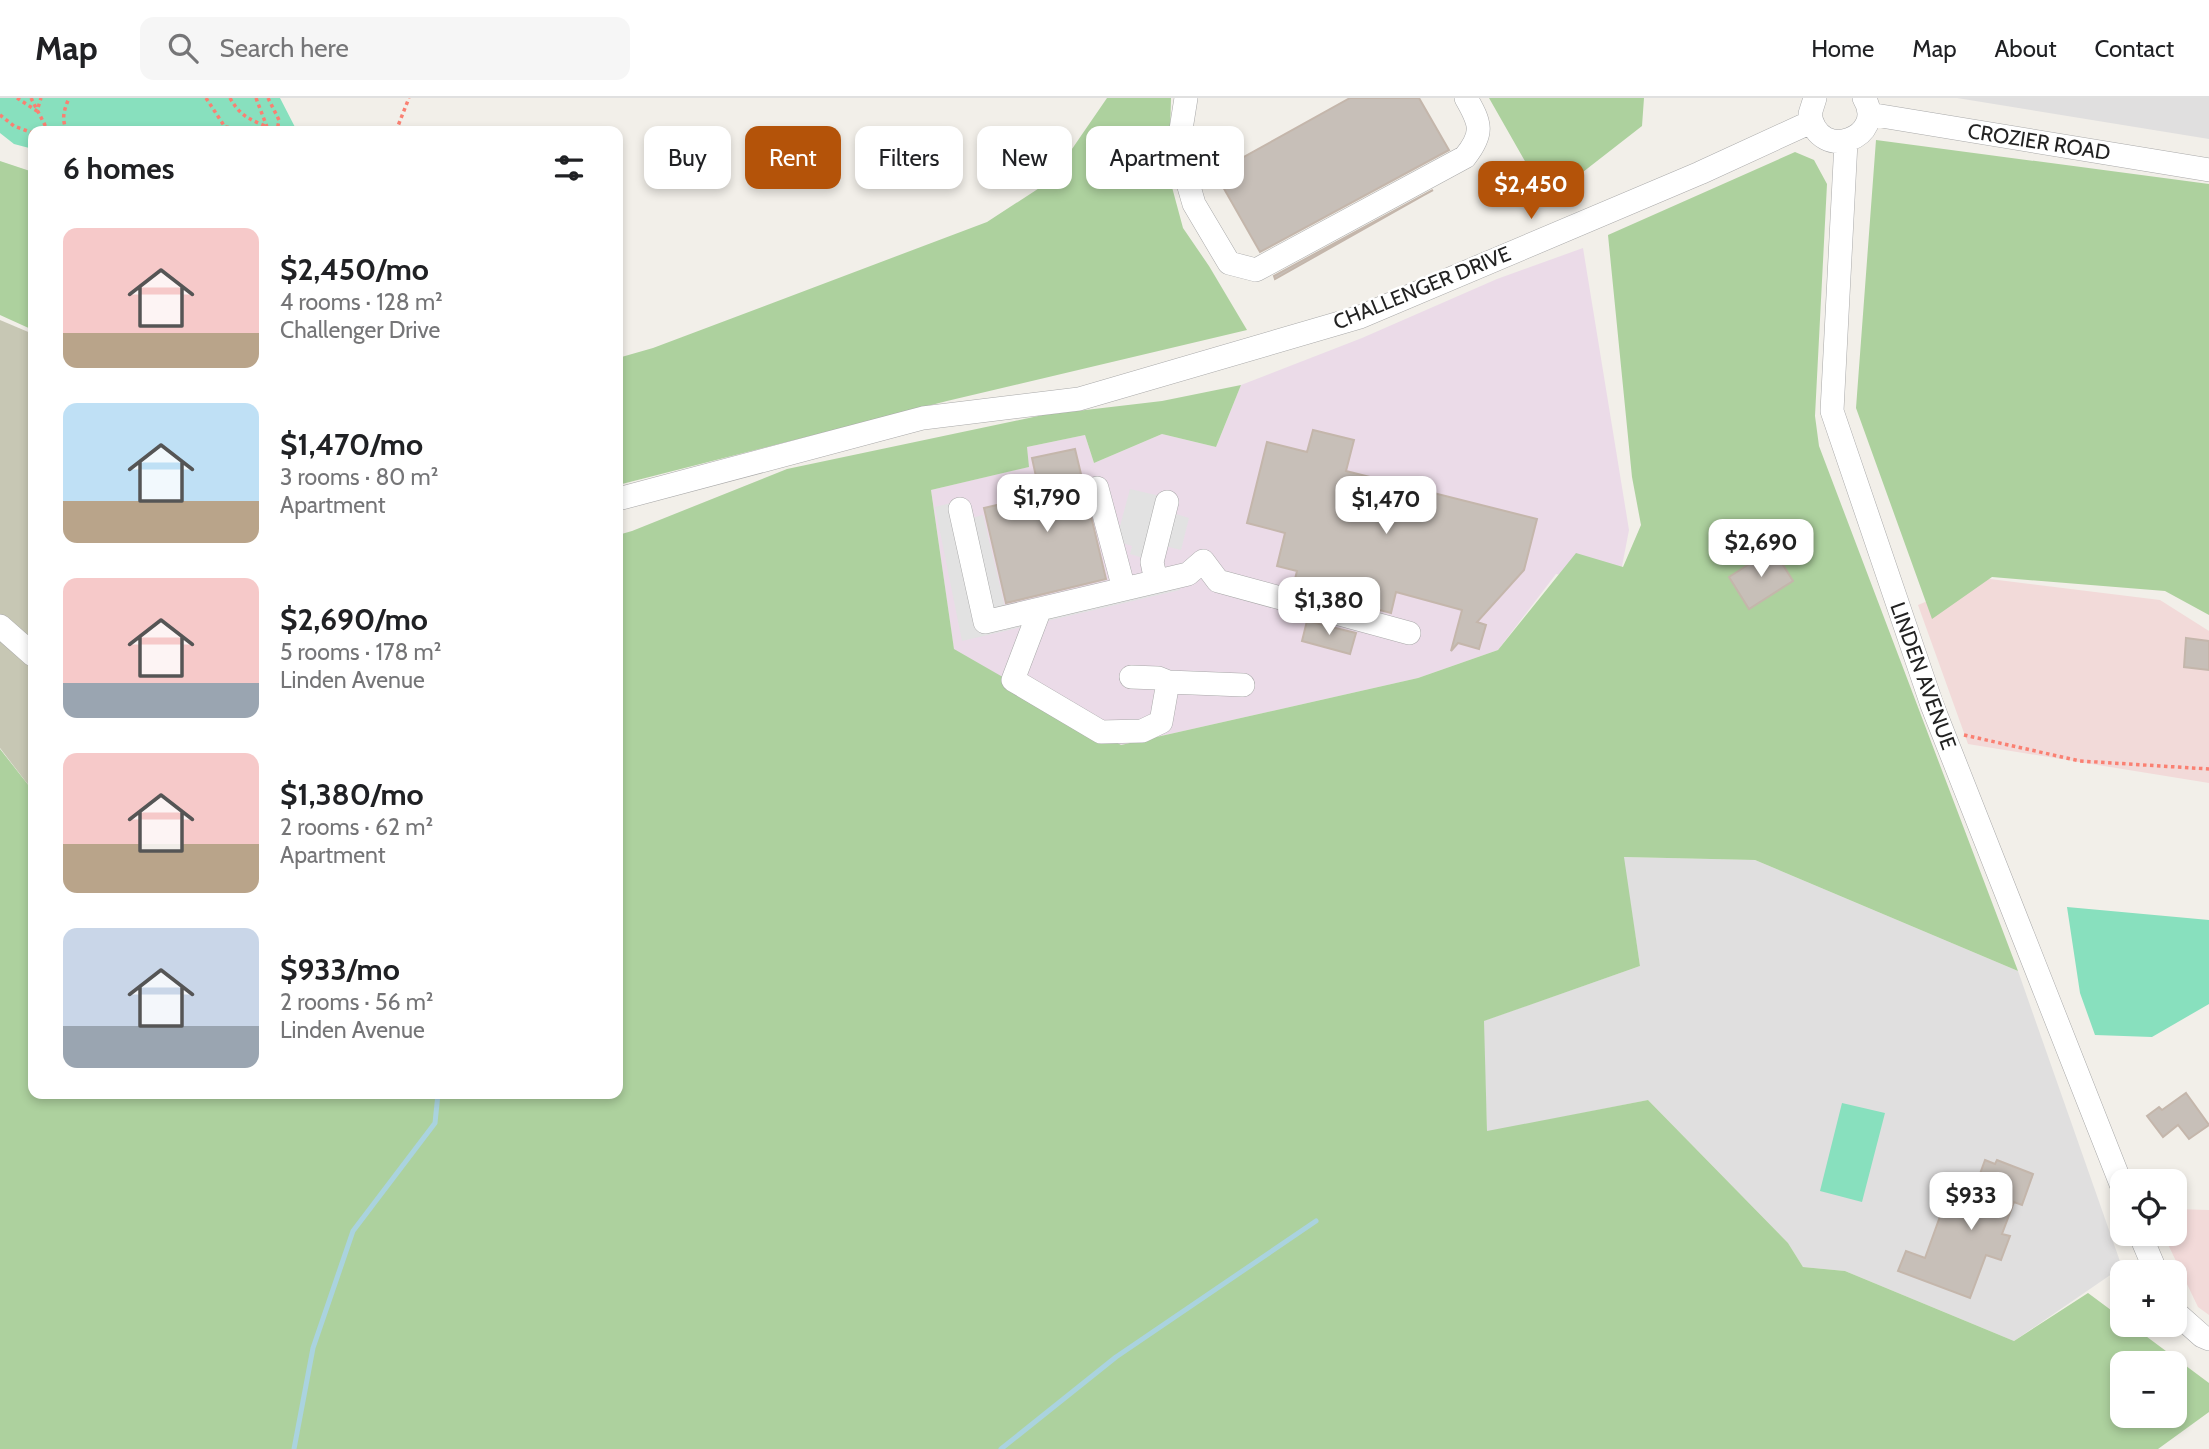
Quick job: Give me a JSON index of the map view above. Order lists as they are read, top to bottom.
{
  "streets": {
    "street": ["CROZIER ROAD", "CHALLENGER DRIVE", "LINDEN AVENUE"]
  },
  "page": {
    "header": "Map",
    "search": "Search here",
    "nav": [
      "Home",
      "Map",
      "About",
      "Contact"
    ],
    "chip": [
      "Buy",
      "Rent",
      "Filters",
      "New",
      "Apartment"
    ],
    "heading": "6 homes",
    "price": [
      "$2,450",
      "$1,790",
      "$1,470",
      "$2,690",
      "$1,380",
      "$933"
    ],
    "list": [
      {
        "name": "$2,450/mo",
        "note": "4 rooms · 128 m² · Challenger Drive"
      },
      {
        "name": "$1,470/mo",
        "note": "3 rooms · 80 m² · Apartment"
      },
      {
        "name": "$2,690/mo",
        "note": "5 rooms · 178 m² · Linden Avenue"
      },
      {
        "name": "$1,380/mo",
        "note": "2 rooms · 62 m² · Apartment"
      },
      {
        "name": "$933/mo",
        "note": "2 rooms · 56 m² · Linden Avenue"
      }
    ],
    "map_buttons": ["+", "−"]
  }
}
